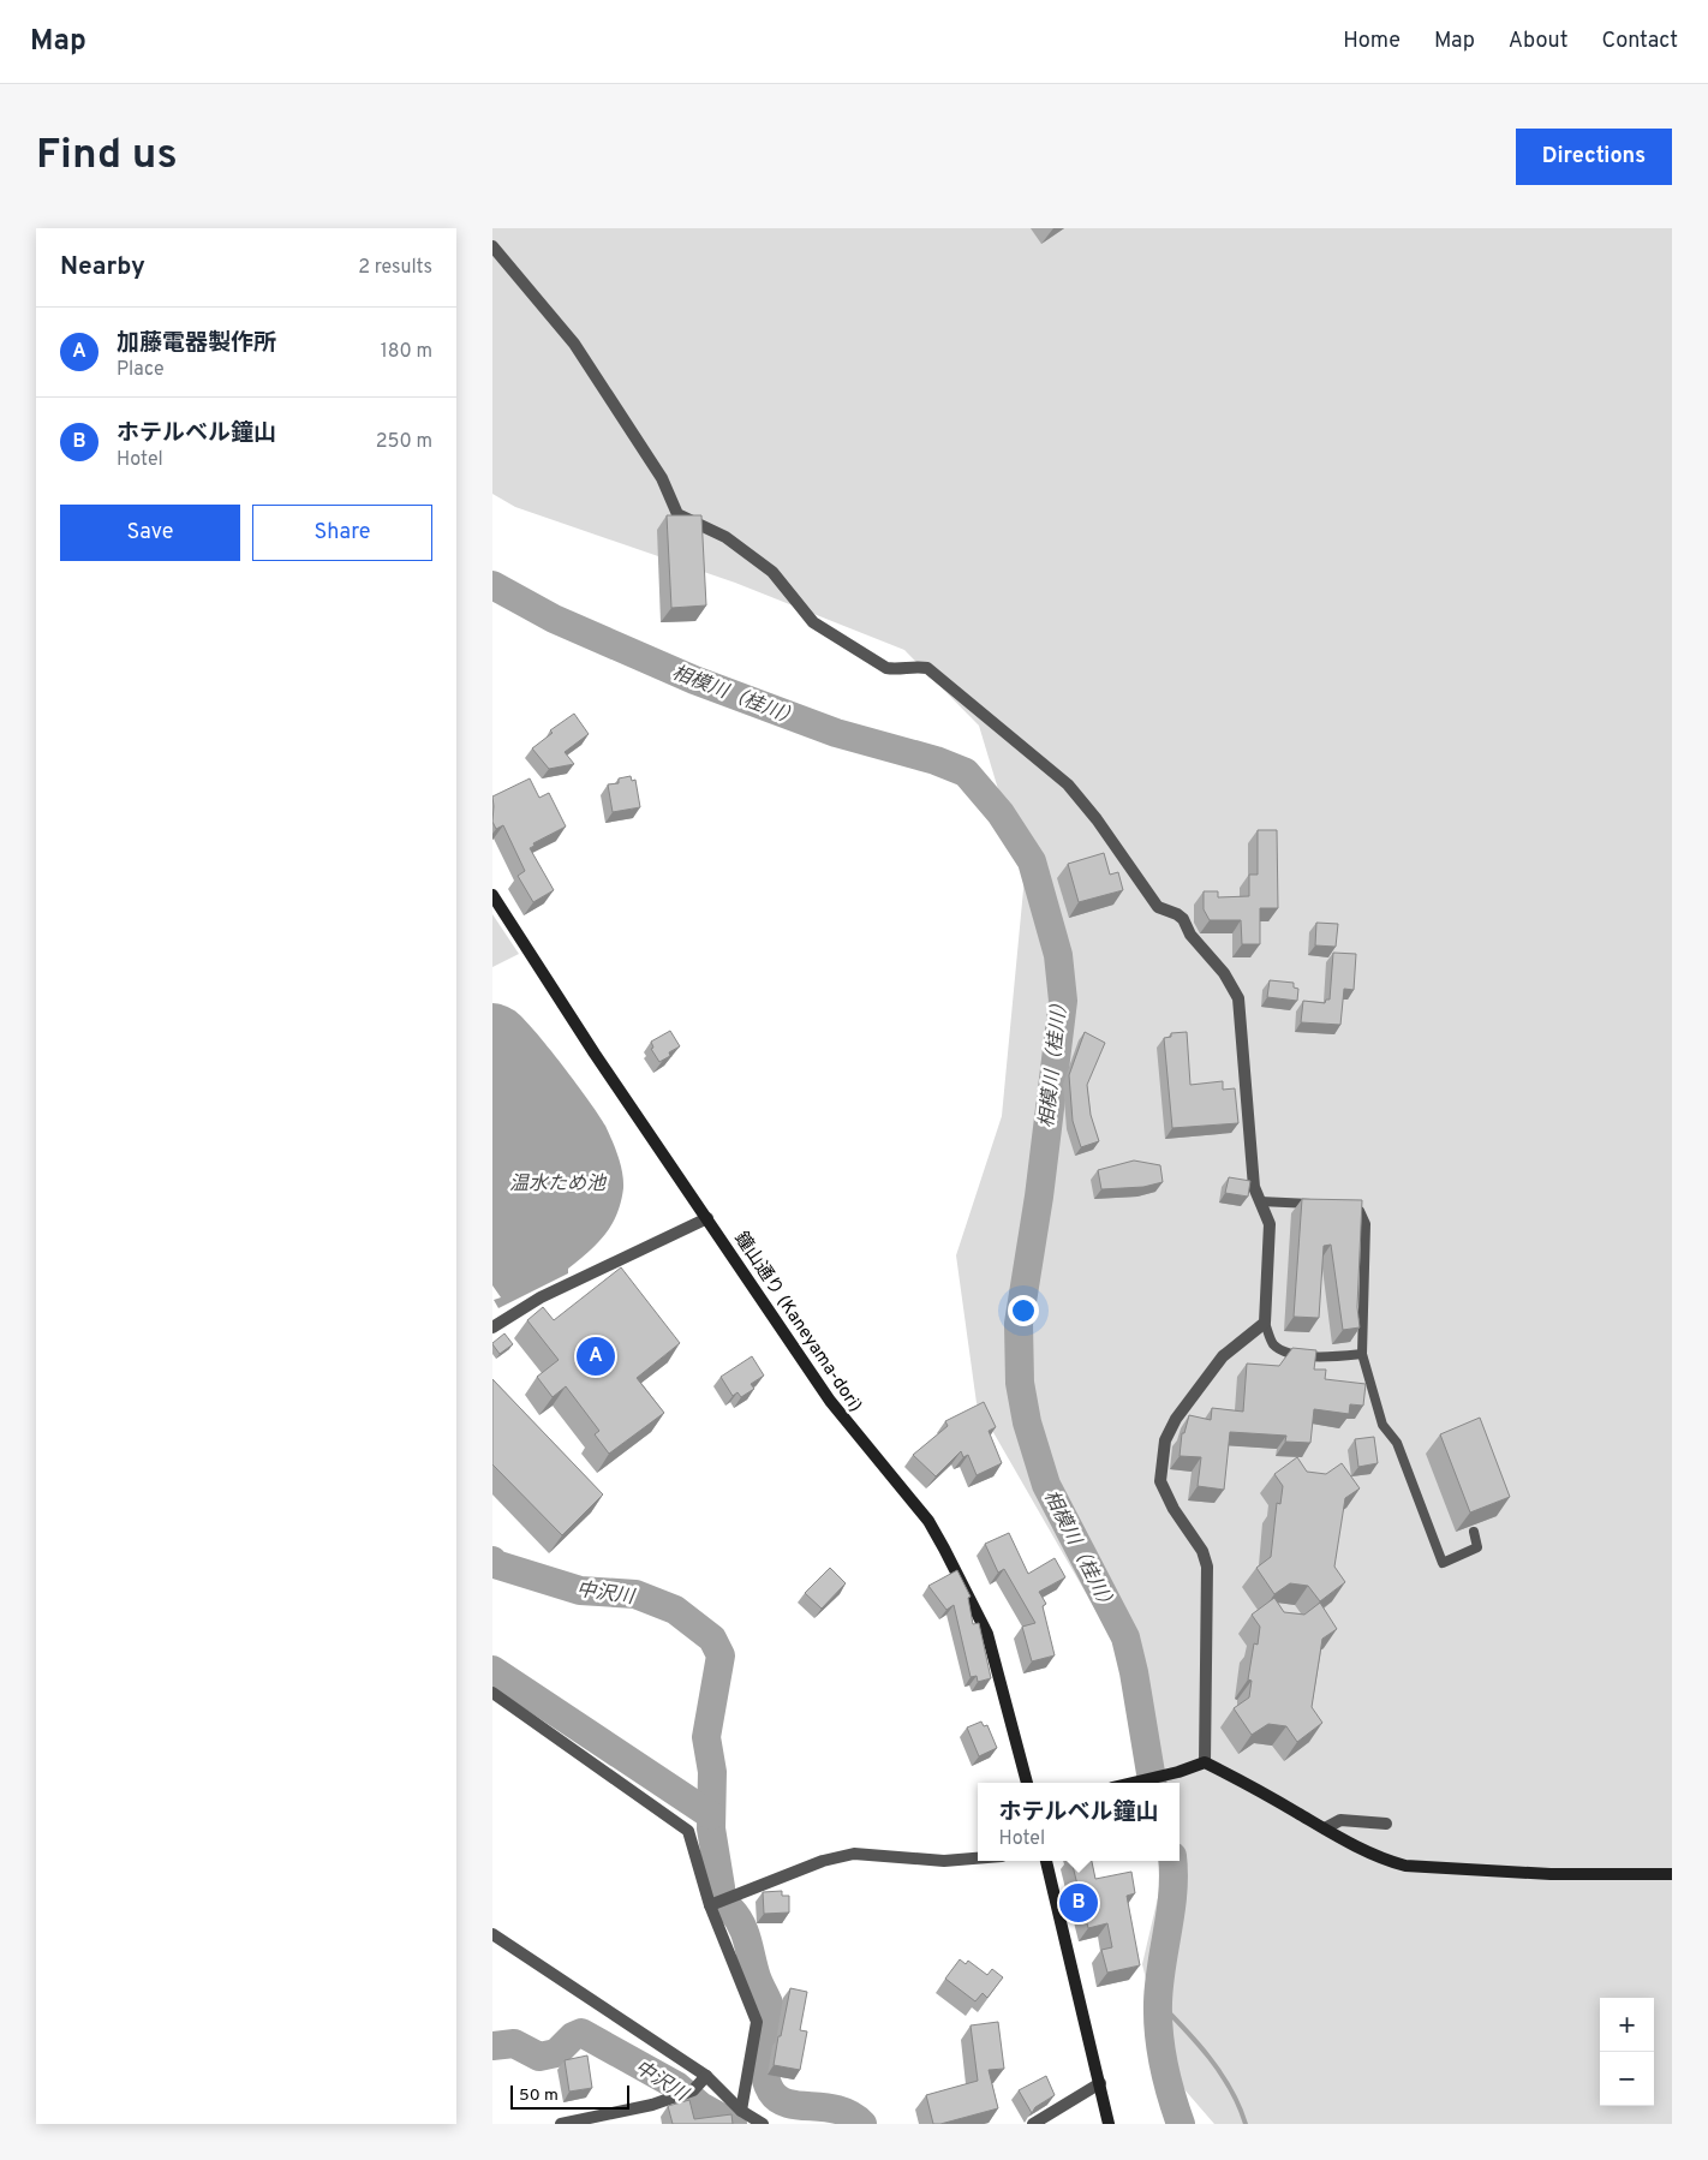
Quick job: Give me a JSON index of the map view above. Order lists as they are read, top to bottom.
{
  "streets": {
    "street": ["鐘山通り (Kaneyama-dori)"]
  },
  "water": ["相模川（桂川）", "温水ため池", "中沢川"],
  "scale_bar": "50 m",
  "page": {
    "header": "Map",
    "nav": [
      "Home",
      "Map",
      "About",
      "Contact"
    ],
    "buttons": [
      "Directions",
      ["Save", "Share"]
    ],
    "title": "Find us",
    "heading": ["Nearby", "2 results"],
    "list": [
      {
        "mark": "A",
        "name": "加藤電器製作所",
        "note": "Place",
        "value": "180 m"
      },
      {
        "mark": "B",
        "name": "ホテルベル鐘山",
        "note": "Hotel",
        "value": "250 m"
      }
    ],
    "pins": ["A", "B"],
    "popup": ["ホテルベル鐘山", "Hotel"],
    "map_buttons": ["+", "−"],
    "scale": "50 m"
  }
}
